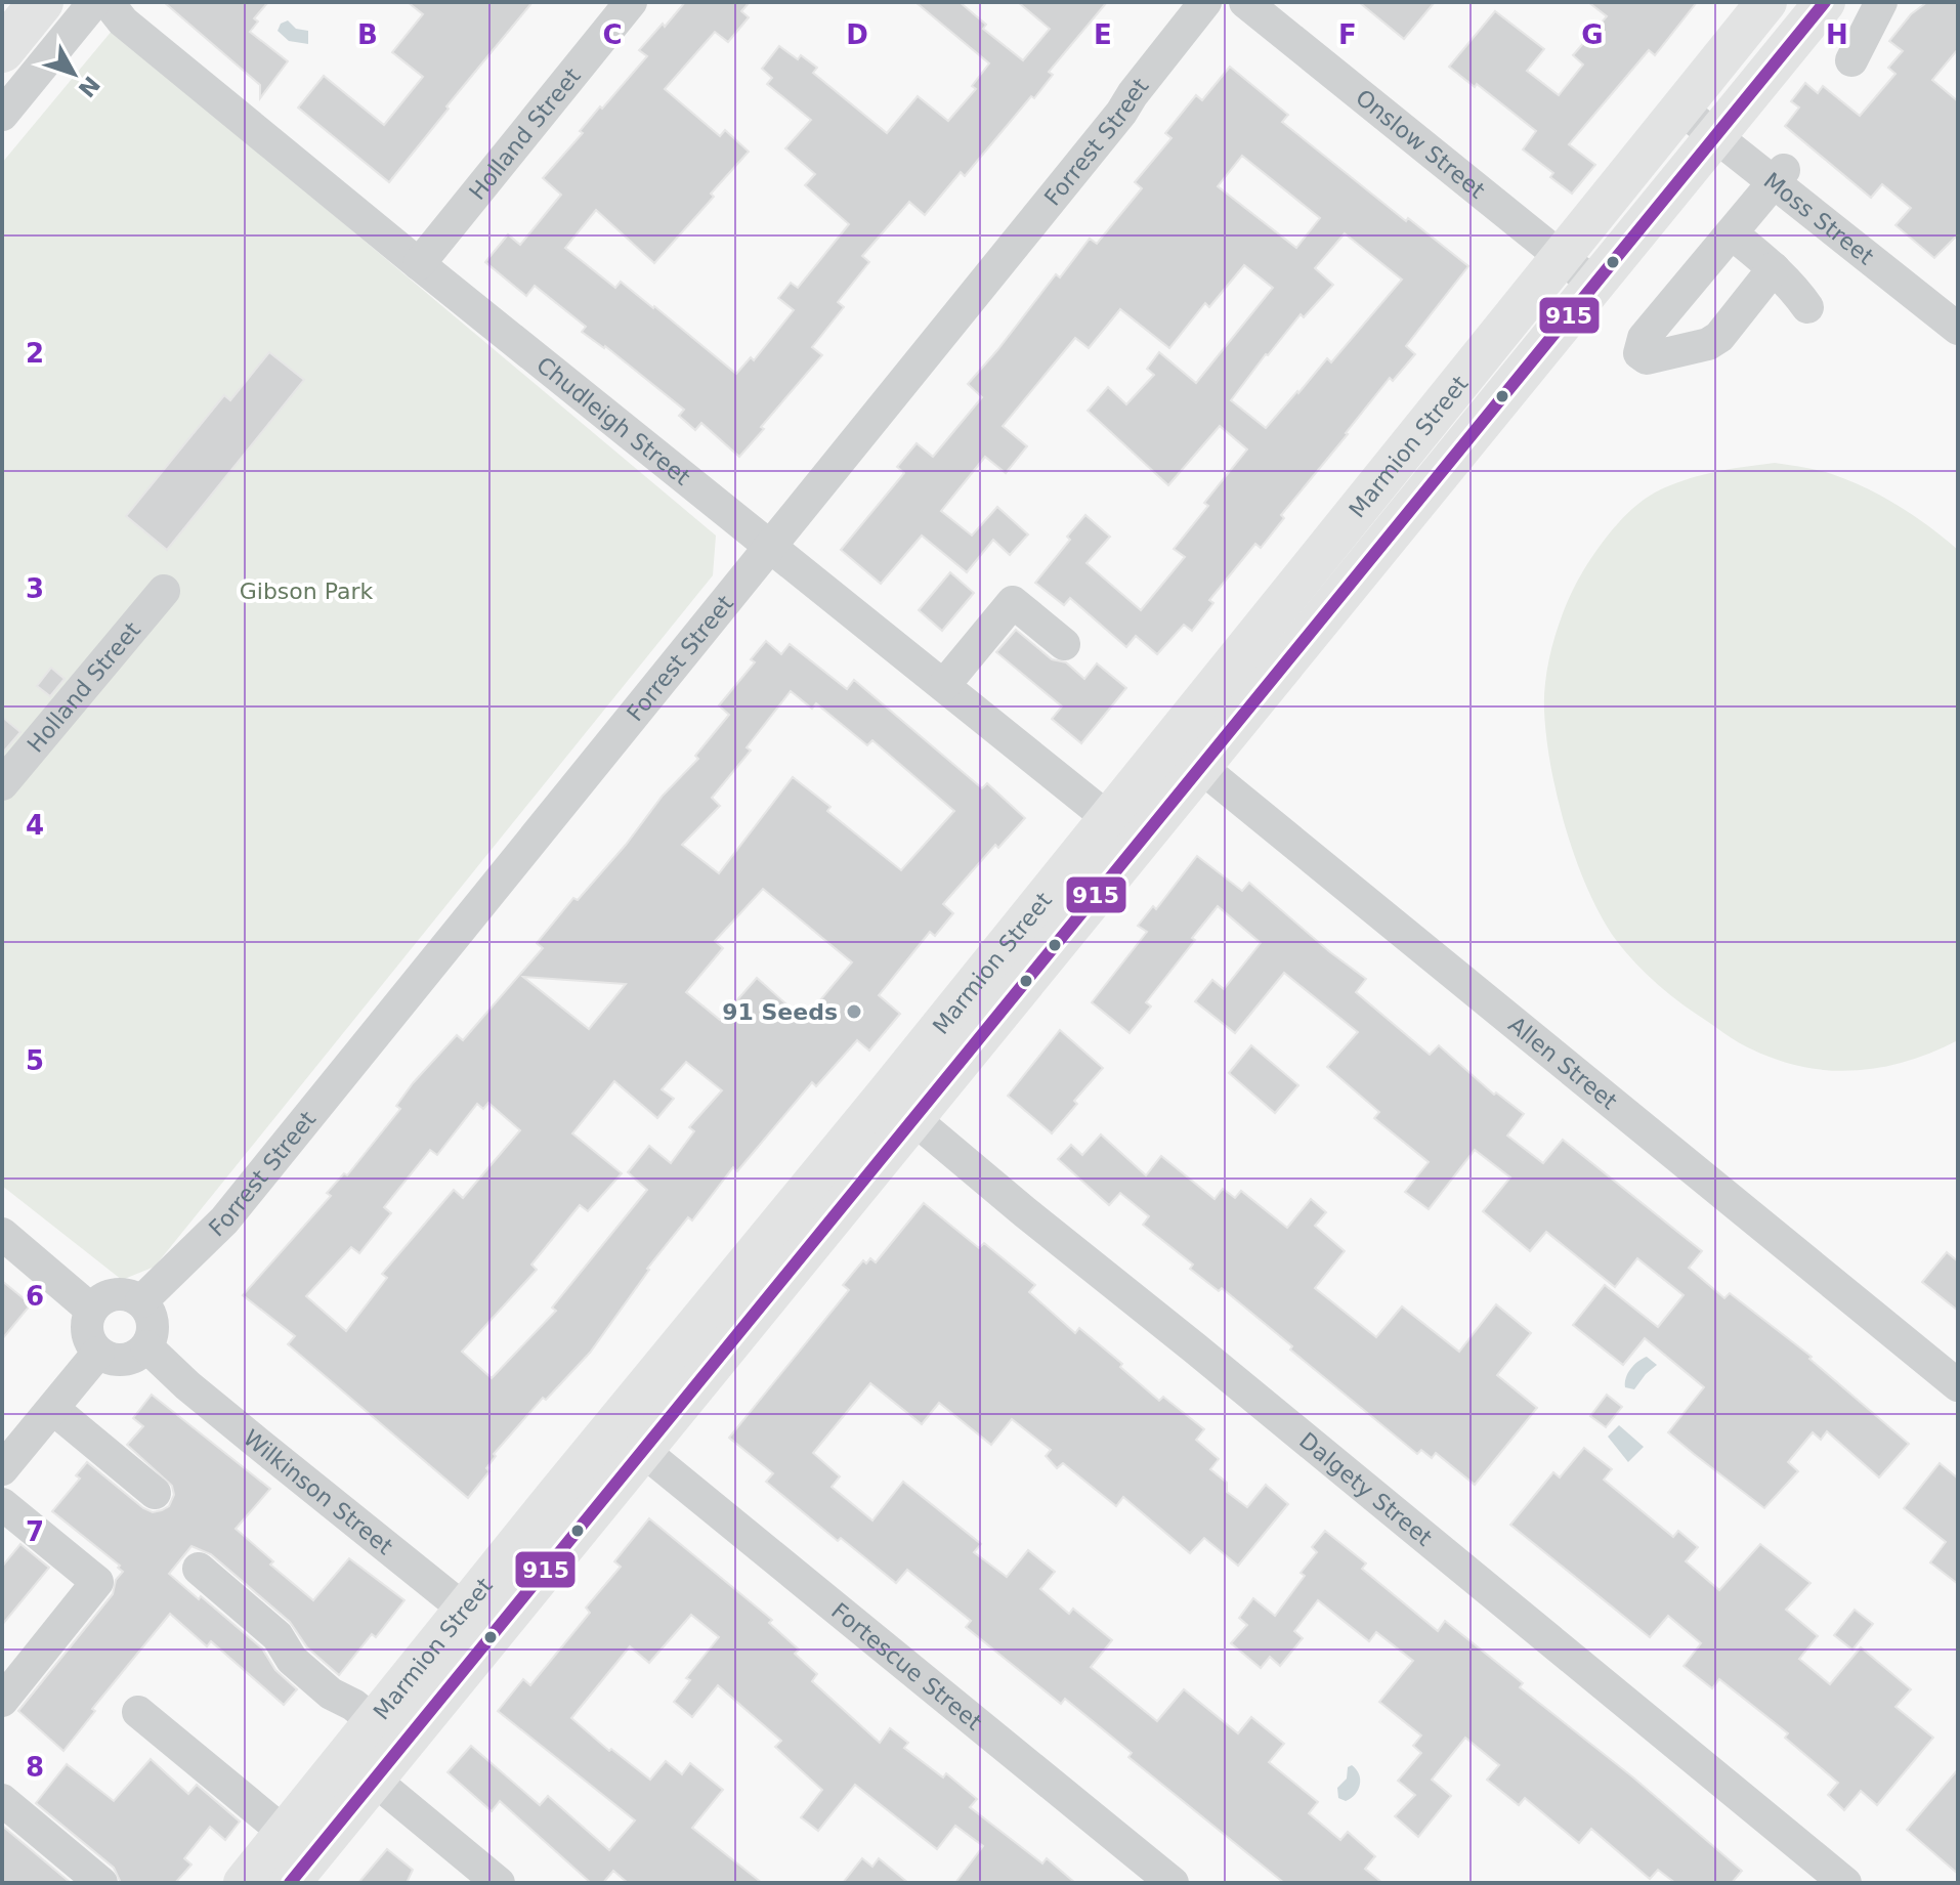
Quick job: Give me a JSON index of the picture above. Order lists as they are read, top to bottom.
{
  "streets": {
    "main road": ["Marmion Street"],
    "street": [
      "Holland Street",
      "Forrest Street",
      "Onslow Street",
      "Moss Street",
      "Chudleigh Street",
      "Allen Street",
      "Dalgety Street",
      "Wilkinson Street",
      "Fortescue Street"
    ]
  },
  "crossings": [
    ["Holland Street", "Chudleigh Street"],
    ["Forrest Street", "Chudleigh Street"],
    ["Forrest Street", "Wilkinson Street"],
    ["Onslow Street", "Marmion Street"],
    ["Moss Street", "Marmion Street"],
    ["Chudleigh Street", "Marmion Street"],
    ["Marmion Street", "Allen Street"],
    ["Marmion Street", "Dalgety Street"],
    ["Marmion Street", "Wilkinson Street"],
    ["Marmion Street", "Fortescue Street"]
  ],
  "parks": ["Gibson Park"],
  "places": ["91 Seeds"],
  "lines": ["transit line 915"],
  "north": "bottom right",
  "grid": {
    "columns": [
      "B",
      "C",
      "D",
      "E",
      "F",
      "G",
      "H"
    ],
    "rows": [
      "2",
      "3",
      "4",
      "5",
      "6",
      "7",
      "8"
    ]
  }
}
